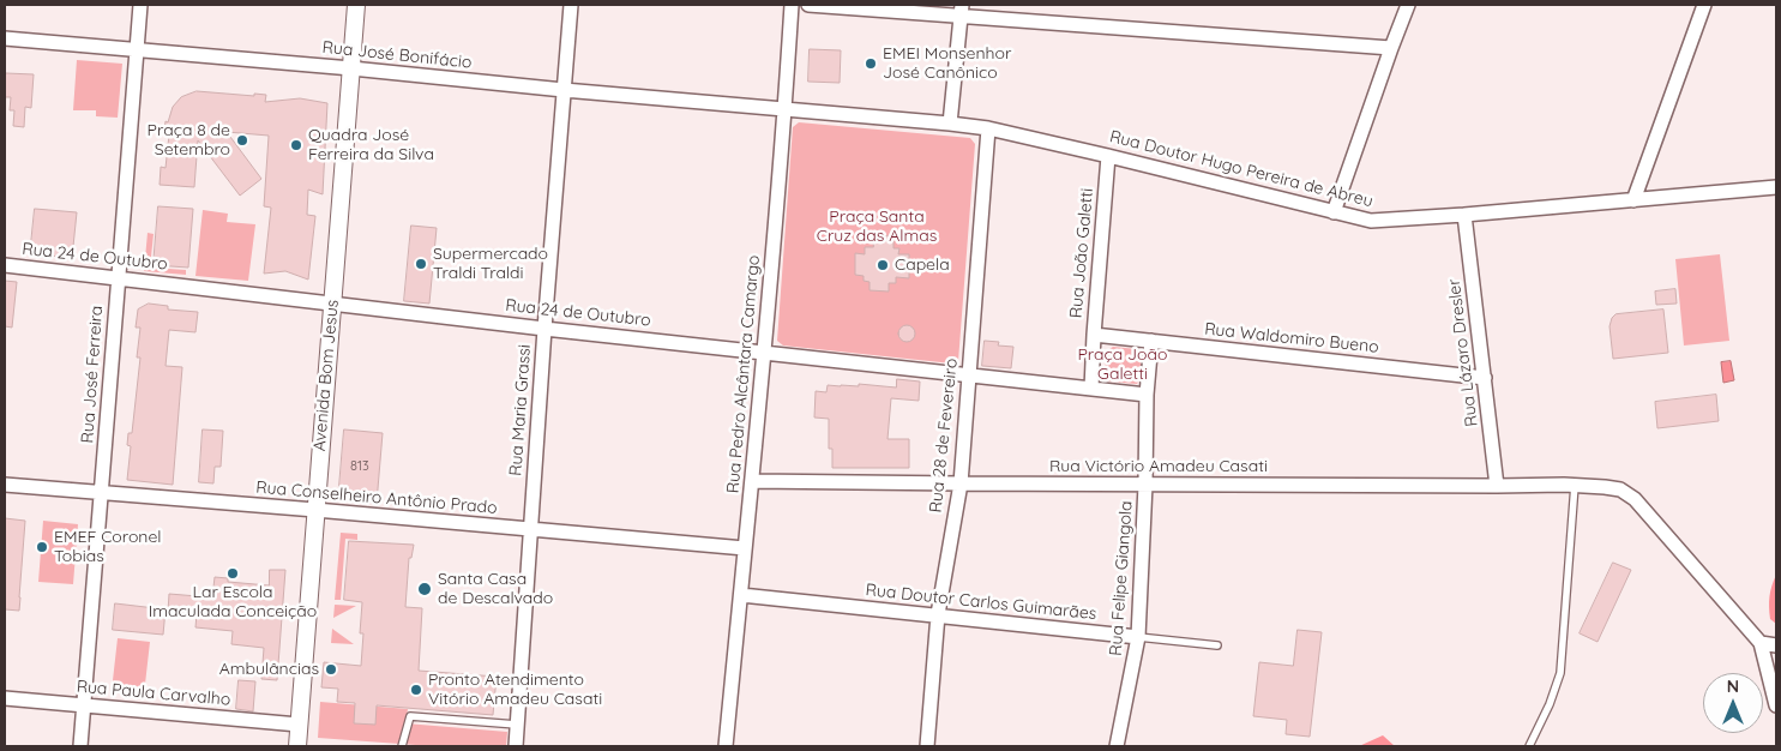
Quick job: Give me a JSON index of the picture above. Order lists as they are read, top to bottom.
{
  "streets": {
    "street": [
      "Rua José Bonifácio",
      "Rua Doutor Hugo Pereira de Abreu",
      "Rua João Galetti",
      "Rua 24 de Outubro",
      "Rua Waldomiro Bueno",
      "Rua Lázaro Dresler",
      "Rua José Ferreira",
      "Rua Pedro Alcântara Camargo",
      "Avenida Bom Jesus",
      "Rua Maria Grassi",
      "Rua 28 de Fevereiro",
      "Rua Victório Amadeu Casati",
      "Rua Conselheiro Antônio Prado",
      "Rua Felipe Giangola",
      "Rua Doutor Carlos Guimarães",
      "Rua Paula Carvalho"
    ]
  },
  "crossings": [
    ["Rua José Bonifácio", "Rua Doutor Hugo Pereira de Abreu"],
    ["Rua José Bonifácio", "Rua José Ferreira"],
    ["Rua José Bonifácio", "Rua Pedro Alcântara Camargo"],
    ["Rua José Bonifácio", "Avenida Bom Jesus"],
    ["Rua José Bonifácio", "Rua Maria Grassi"],
    ["Rua Doutor Hugo Pereira de Abreu", "Rua João Galetti"],
    ["Rua Doutor Hugo Pereira de Abreu", "Rua Lázaro Dresler"],
    ["Rua Doutor Hugo Pereira de Abreu", "Rua 28 de Fevereiro"],
    ["Rua João Galetti", "Rua 24 de Outubro"],
    ["Rua João Galetti", "Rua Waldomiro Bueno"],
    ["Rua 24 de Outubro", "Rua José Ferreira"],
    ["Rua 24 de Outubro", "Rua Pedro Alcântara Camargo"],
    ["Rua 24 de Outubro", "Avenida Bom Jesus"],
    ["Rua 24 de Outubro", "Rua Maria Grassi"],
    ["Rua 24 de Outubro", "Rua 28 de Fevereiro"],
    ["Rua 24 de Outubro", "Rua Felipe Giangola"],
    ["Rua Waldomiro Bueno", "Rua Lázaro Dresler"],
    ["Rua Waldomiro Bueno", "Rua Felipe Giangola"],
    ["Rua Lázaro Dresler", "Rua Victório Amadeu Casati"],
    ["Rua José Ferreira", "Rua Conselheiro Antônio Prado"],
    ["Rua José Ferreira", "Rua Paula Carvalho"],
    ["Rua Pedro Alcântara Camargo", "Rua Victório Amadeu Casati"],
    ["Rua Pedro Alcântara Camargo", "Rua Conselheiro Antônio Prado"],
    ["Rua Pedro Alcântara Camargo", "Rua Doutor Carlos Guimarães"],
    ["Avenida Bom Jesus", "Rua Conselheiro Antônio Prado"],
    ["Avenida Bom Jesus", "Rua Paula Carvalho"],
    ["Rua Maria Grassi", "Rua Conselheiro Antônio Prado"],
    ["Rua 28 de Fevereiro", "Rua Victório Amadeu Casati"],
    ["Rua 28 de Fevereiro", "Rua Doutor Carlos Guimarães"],
    ["Rua Victório Amadeu Casati", "Rua Felipe Giangola"],
    ["Rua Felipe Giangola", "Rua Doutor Carlos Guimarães"]
  ],
  "parks": ["Praça Santa Cruz das Almas", "Praça João Galetti"],
  "places": [
    "EMEI Monsenhor José Canônico",
    "Praça 8 de Setembro",
    "Quadra José Ferreira da Silva",
    "Supermercado Traldi Traldi",
    "Capela",
    "EMEF Coronel Tobias",
    "Lar Escola Imaculada Conceição",
    "Santa Casa de Descalvado",
    "Ambulâncias",
    "Pronto Atendimento Vitório Amadeu Casati"
  ],
  "house_numbers": ["813"],
  "north": "top"
}
